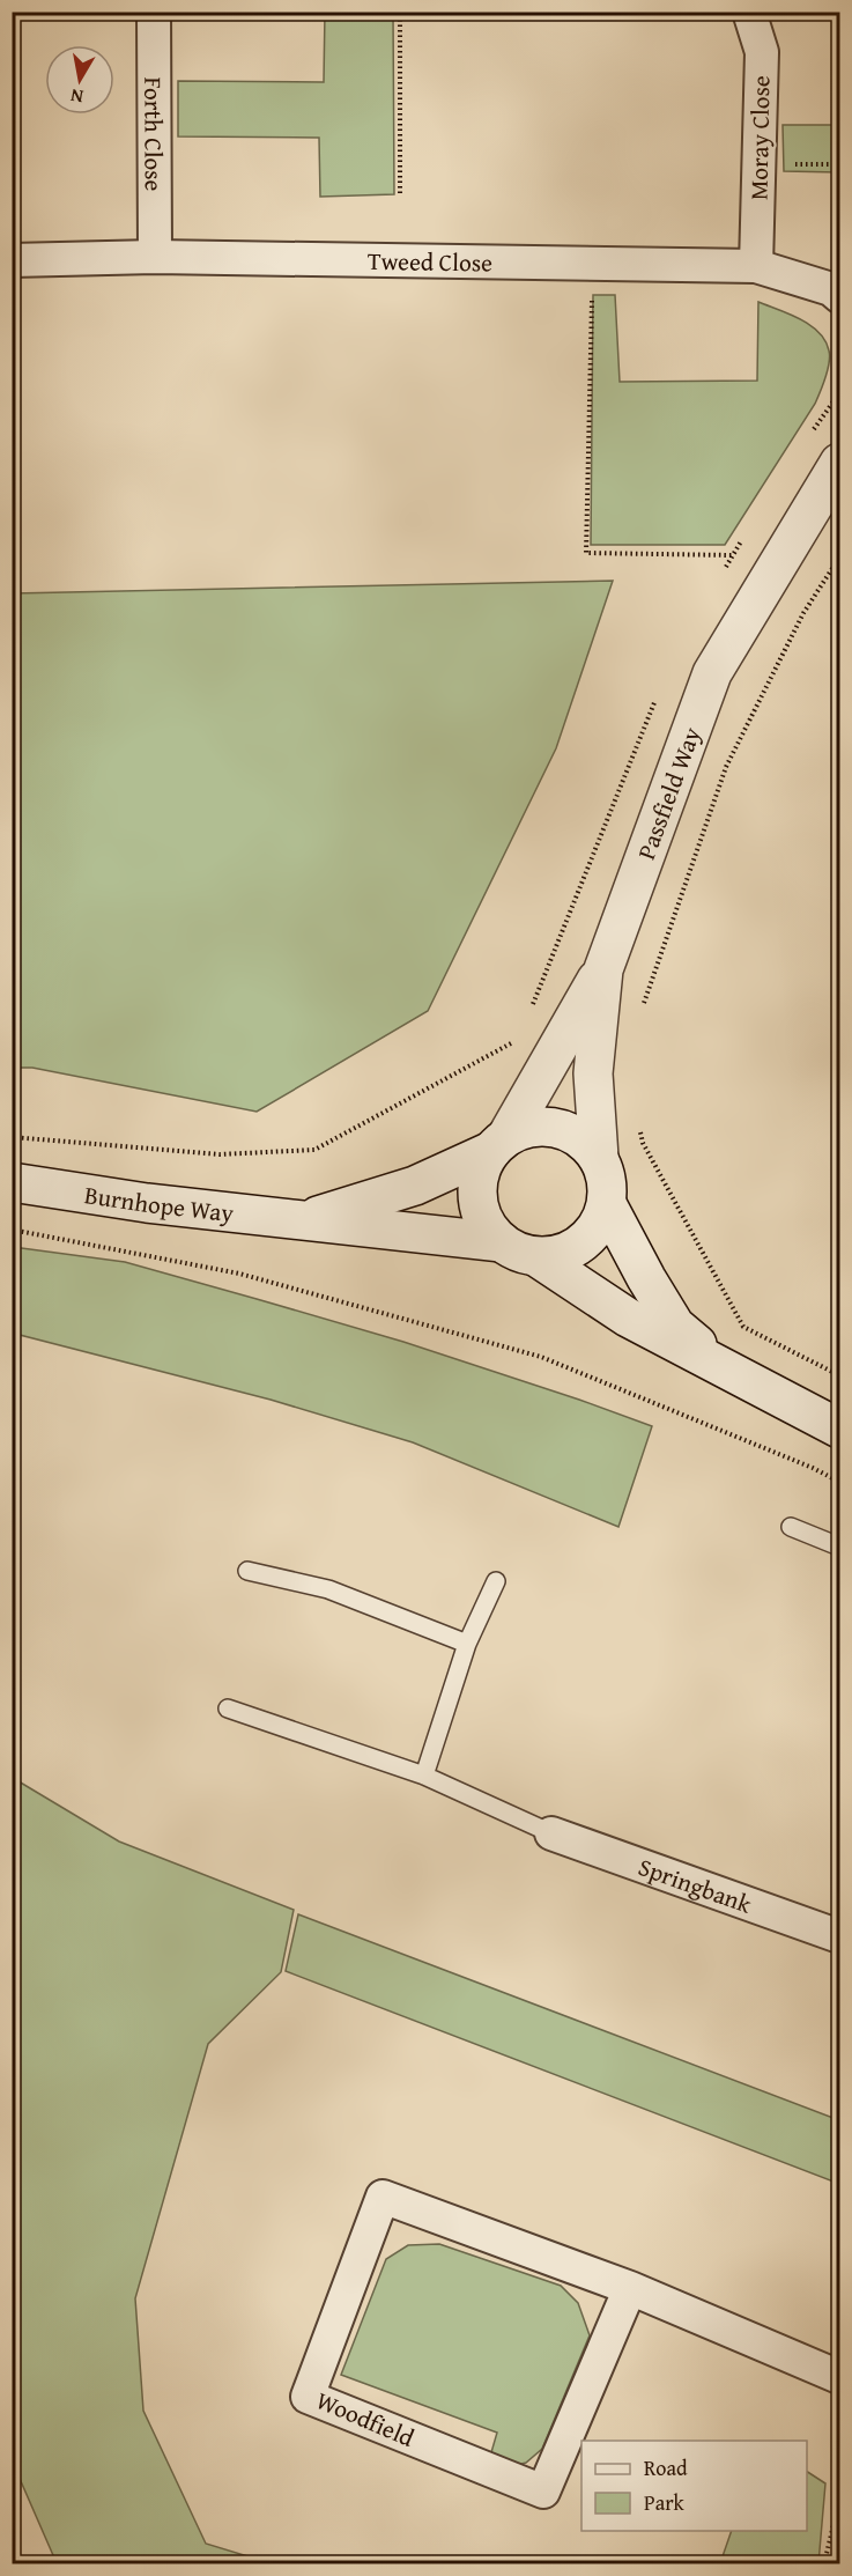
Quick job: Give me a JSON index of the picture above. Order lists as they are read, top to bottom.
{
  "streets": {
    "main road": ["Passfield Way", "Burnhope Way"],
    "street": [
      "Forth Close",
      "Moray Close",
      "Tweed Close",
      "Springbank",
      "Woodfield"
    ]
  },
  "crossings": [
    ["Forth Close", "Tweed Close"],
    ["Moray Close", "Tweed Close"],
    ["Passfield Way", "Burnhope Way"]
  ],
  "legend": ["Road", "Park"],
  "north": "bottom"
}
